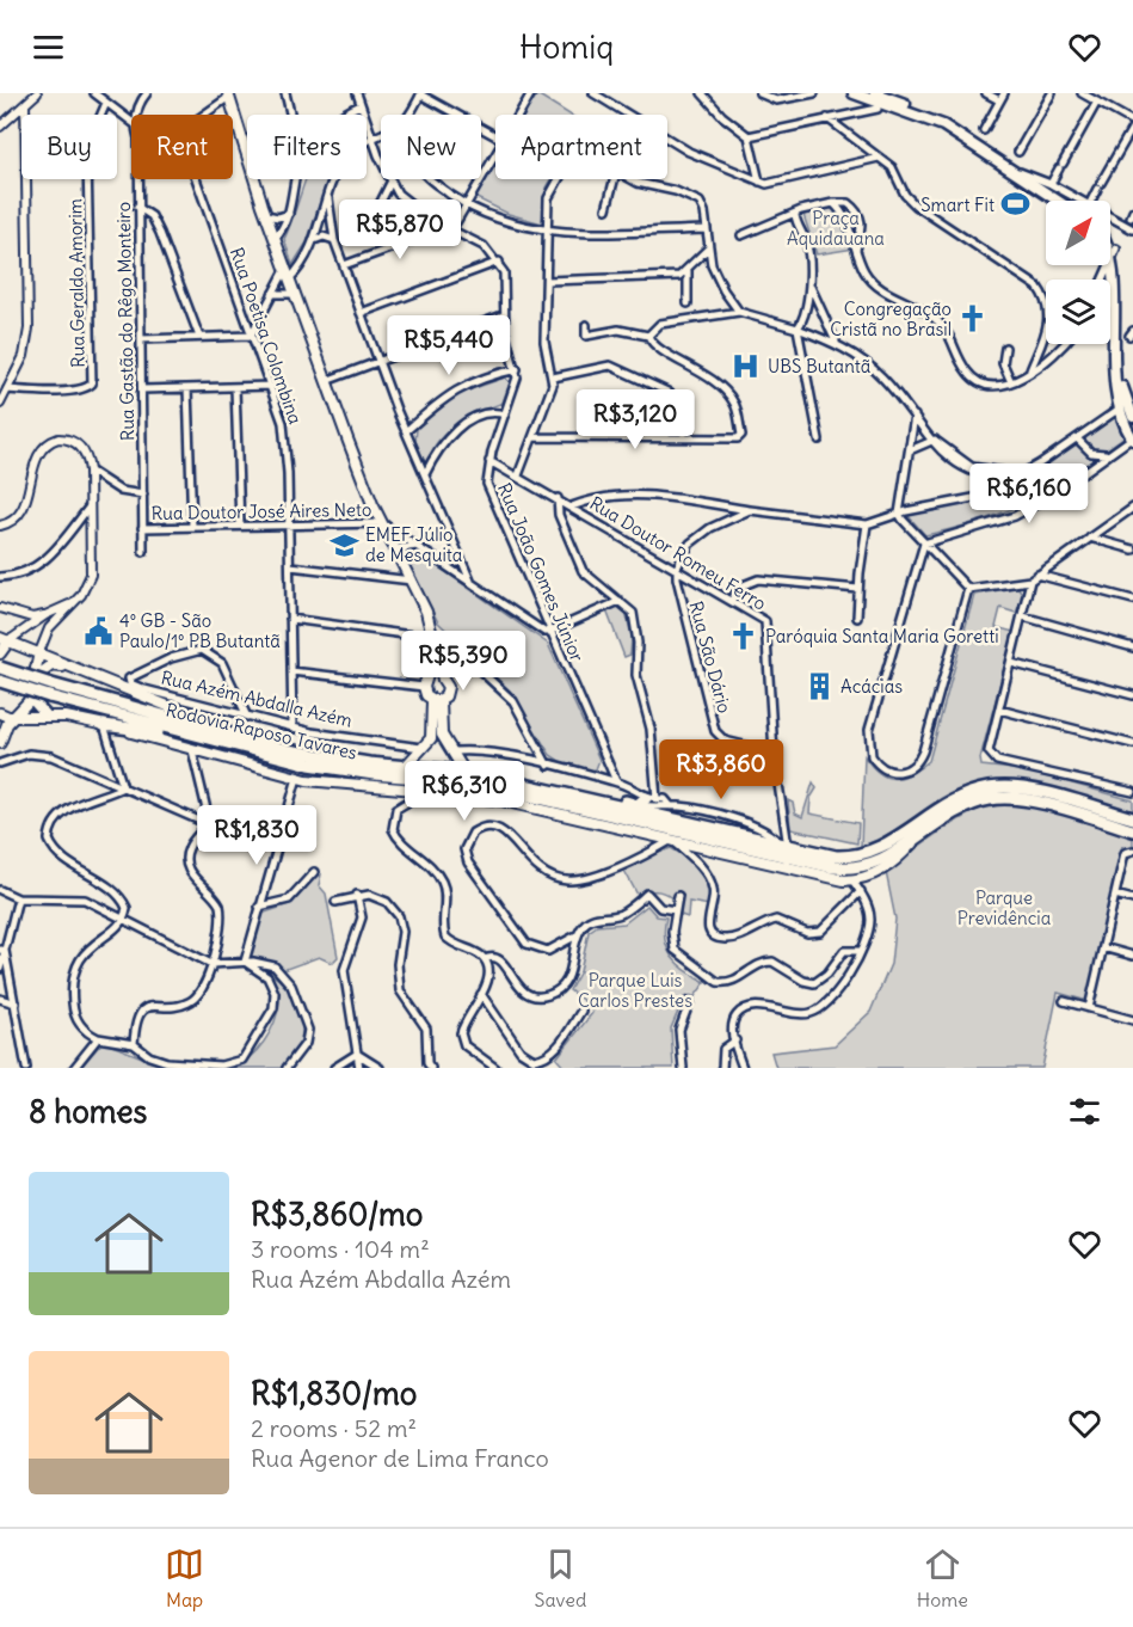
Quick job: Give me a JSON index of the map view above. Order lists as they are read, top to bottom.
{
  "streets": {
    "highway": ["Rodovia Raposo Tavares"],
    "main road": ["Rua Azém Abdalla Azém"],
    "street": [
      "Rua Geraldo Amorim",
      "Rua Gastão do Rêgo Monteiro",
      "Rua Poetisa Colombina",
      "Rua Doutor José Aires Neto",
      "Rua Doutor Romeu Ferro",
      "Rua João Gomes Júnior",
      "Rua São Dário"
    ]
  },
  "crossings": [
    ["Rua Gastão do Rêgo Monteiro", "Rua Doutor José Aires Neto"],
    ["Rua Poetisa Colombina", "Rua Doutor José Aires Neto"],
    ["Rua Poetisa Colombina", "Rua Azém Abdalla Azém"],
    ["Rua Doutor Romeu Ferro", "Rua João Gomes Júnior"],
    ["Rua Doutor Romeu Ferro", "Rua São Dário"],
    ["Rua Doutor Romeu Ferro", "Rodovia Raposo Tavares"],
    ["Rua Azém Abdalla Azém", "Rodovia Raposo Tavares"]
  ],
  "parks": ["Praça Aquidauana", "Parque Previdência", "Parque Luis Carlos Prestes"],
  "places": {
    "sports": ["Smart Fit"],
    "church": ["Congregação Cristã no Brasil", "Paróquia Santa Maria Goretti"],
    "hospital": ["UBS Butantã"],
    "school or university": ["EMEF Júlio de Mesquita"],
    "public building": ["4º GB - São Paulo/1º PB Butantã"],
    "building": ["Acácias"]
  },
  "north": "top right",
  "page": {
    "header": "Homiq",
    "chip": [
      "Buy",
      "Rent",
      "Filters",
      "New",
      "Apartment"
    ],
    "price": [
      "R$5,870",
      "R$5,440",
      "R$3,120",
      "R$6,160",
      "R$5,390",
      "R$3,860",
      "R$6,310",
      "R$1,830"
    ],
    "heading": "8 homes",
    "list": [
      {
        "name": "R$3,860/mo",
        "note": "3 rooms · 104 m² · Rua Azém Abdalla Azém"
      },
      {
        "name": "R$1,830/mo",
        "note": "2 rooms · 52 m² · Rua Agenor de Lima Franco"
      }
    ],
    "tabs": ["Map", "Saved", "Home"]
  }
}
